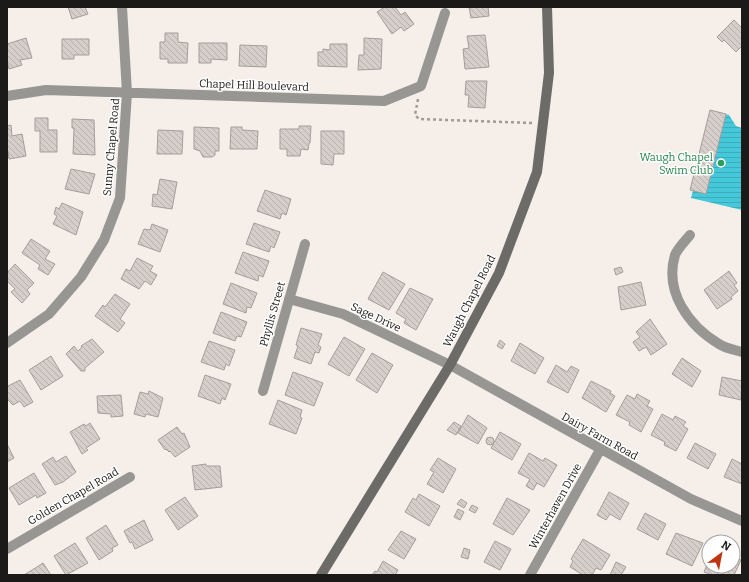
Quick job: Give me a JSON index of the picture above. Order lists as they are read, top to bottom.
{
  "streets": {
    "main road": ["Waugh Chapel Road"],
    "street": [
      "Chapel Hill Boulevard",
      "Sunny Chapel Road",
      "Phyllis Street",
      "Sage Drive",
      "Dairy Farm Road",
      "Golden Chapel Road",
      "Winterhaven Drive"
    ]
  },
  "crossings": [
    ["Chapel Hill Boulevard", "Sunny Chapel Road"],
    ["Waugh Chapel Road", "Sage Drive"],
    ["Waugh Chapel Road", "Dairy Farm Road"],
    ["Phyllis Street", "Sage Drive"],
    ["Sage Drive", "Dairy Farm Road"],
    ["Dairy Farm Road", "Winterhaven Drive"]
  ],
  "places": ["Waugh Chapel Swim Club"],
  "north": "top right"
}
